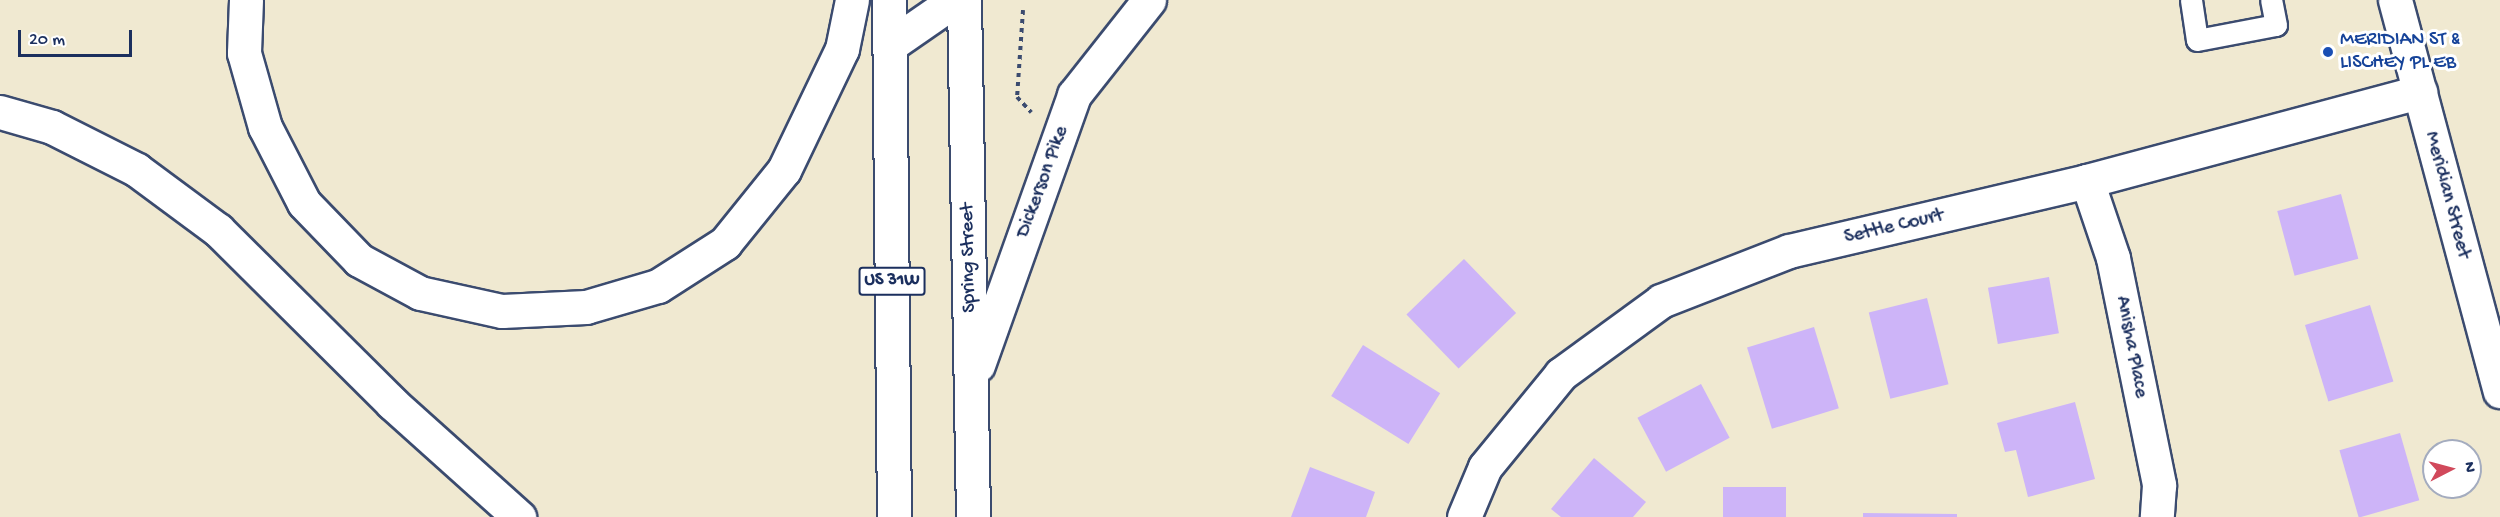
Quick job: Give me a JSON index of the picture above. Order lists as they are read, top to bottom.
{
  "streets": {
    "main road": [
      "Dickerson Pike",
      "Meridian Street",
      "Settle Court",
      "Spring Street",
      "US 31W",
      "Anisha Place"
    ]
  },
  "crossings": [
    ["Dickerson Pike", "Spring Street"],
    ["Meridian Street", "Settle Court"],
    ["Settle Court", "Anisha Place"]
  ],
  "places": ["MERIDIAN ST & LISCHEY PL EB"],
  "scale_bar": "20 m",
  "north": "right"
}
